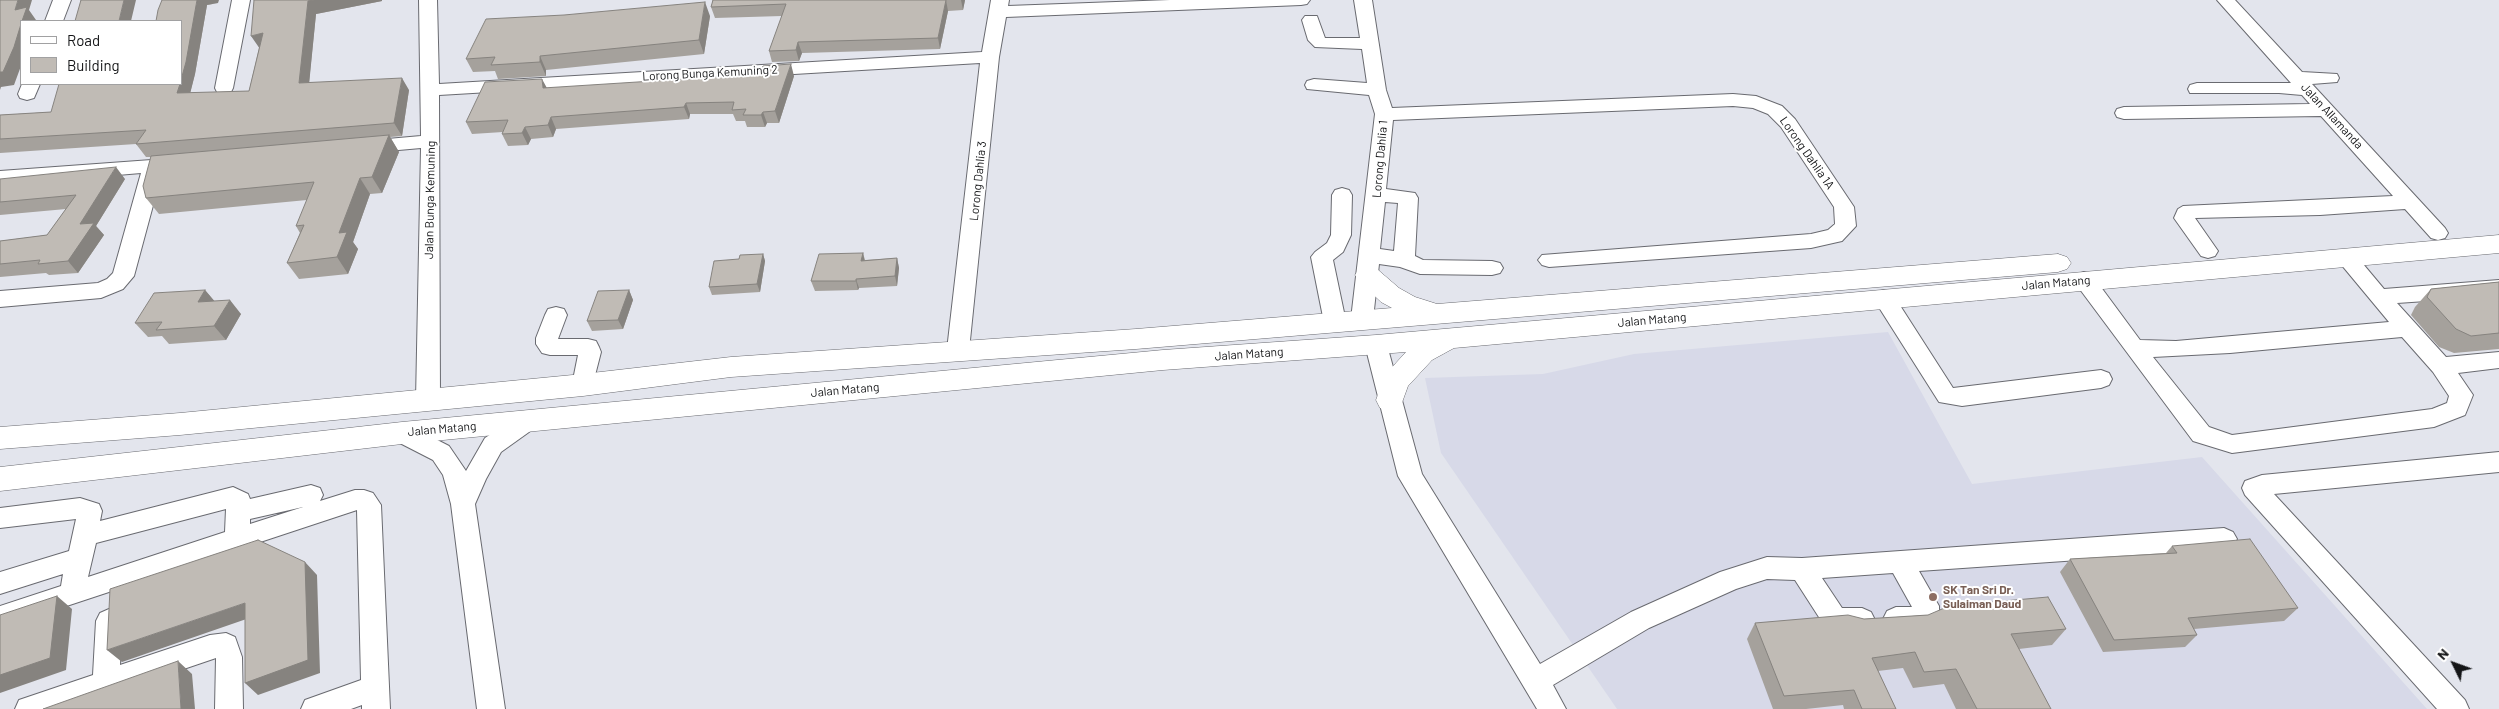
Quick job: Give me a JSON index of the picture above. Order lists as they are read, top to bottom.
{
  "streets": {
    "main road": ["Jalan Matang"],
    "street": [
      "Lorong Bunga Kemuning 2",
      "Jalan Allamanda",
      "Lorong Dahlia 1A",
      "Lorong Dahlia 1",
      "Lorong Dahlia 3",
      "Jalan Bunga Kemuning"
    ]
  },
  "crossings": [
    ["Lorong Bunga Kemuning 2", "Lorong Dahlia 3"],
    ["Lorong Bunga Kemuning 2", "Jalan Bunga Kemuning"],
    ["Jalan Allamanda", "Jalan Matang"],
    ["Lorong Dahlia 1A", "Lorong Dahlia 1"],
    ["Lorong Dahlia 1", "Jalan Matang"],
    ["Lorong Dahlia 3", "Jalan Matang"],
    ["Jalan Bunga Kemuning", "Jalan Matang"]
  ],
  "places": ["SK Tan Sri Dr. Sulaiman Daud"],
  "legend": ["Road", "Building"],
  "north": "top left"
}
